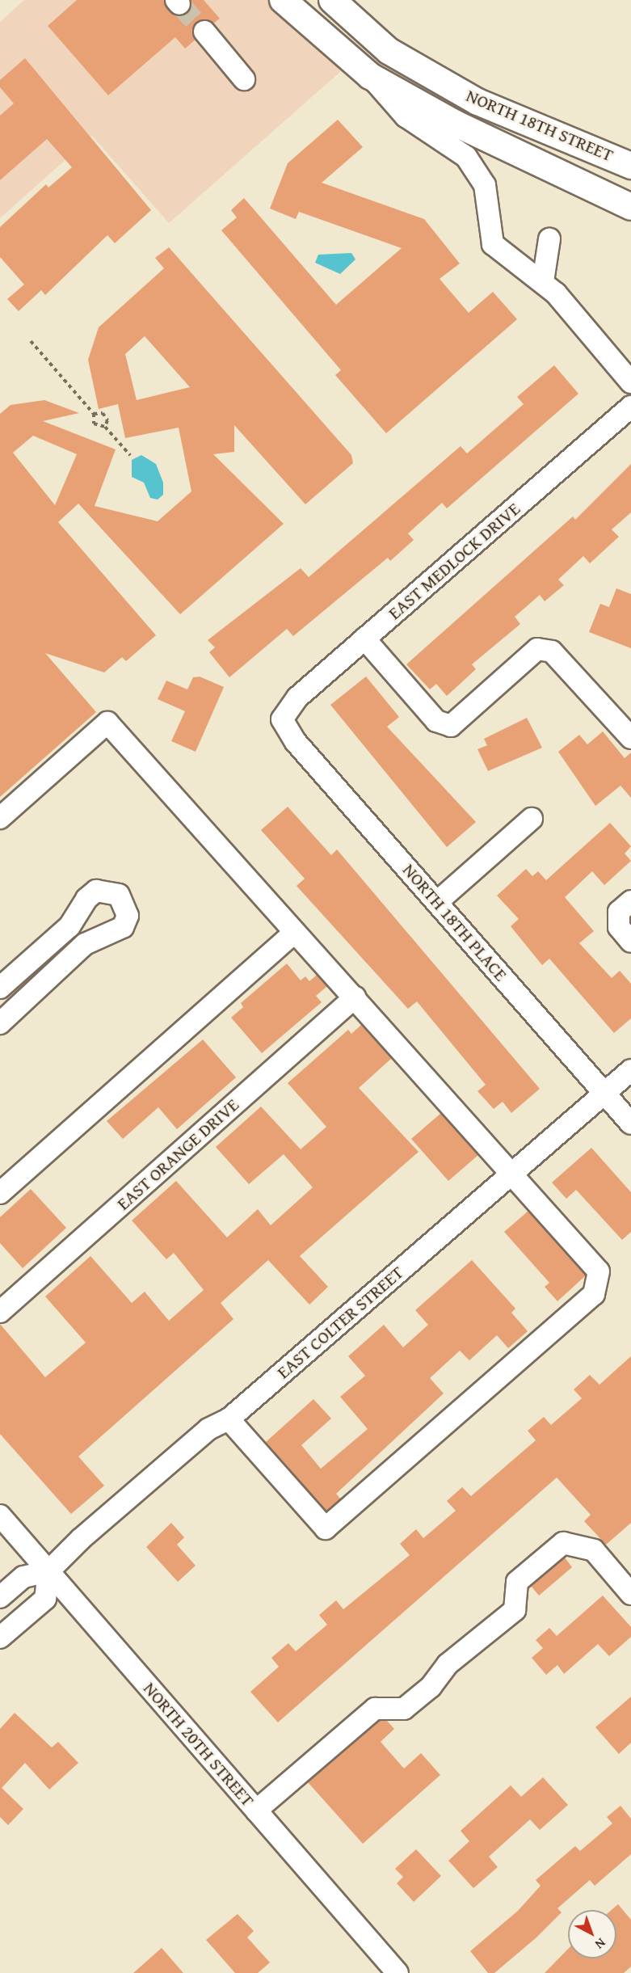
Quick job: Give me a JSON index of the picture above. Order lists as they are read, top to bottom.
{
  "streets": {
    "main road": ["NORTH 18TH STREET"],
    "street": [
      "EAST MEDLOCK DRIVE",
      "NORTH 18TH PLACE",
      "EAST ORANGE DRIVE",
      "EAST COLTER STREET",
      "NORTH 20TH STREET"
    ]
  },
  "crossings": [
    ["EAST MEDLOCK DRIVE", "NORTH 18TH PLACE"],
    ["NORTH 18TH PLACE", "EAST COLTER STREET"],
    ["EAST COLTER STREET", "NORTH 20TH STREET"]
  ],
  "north": "bottom right"
}
